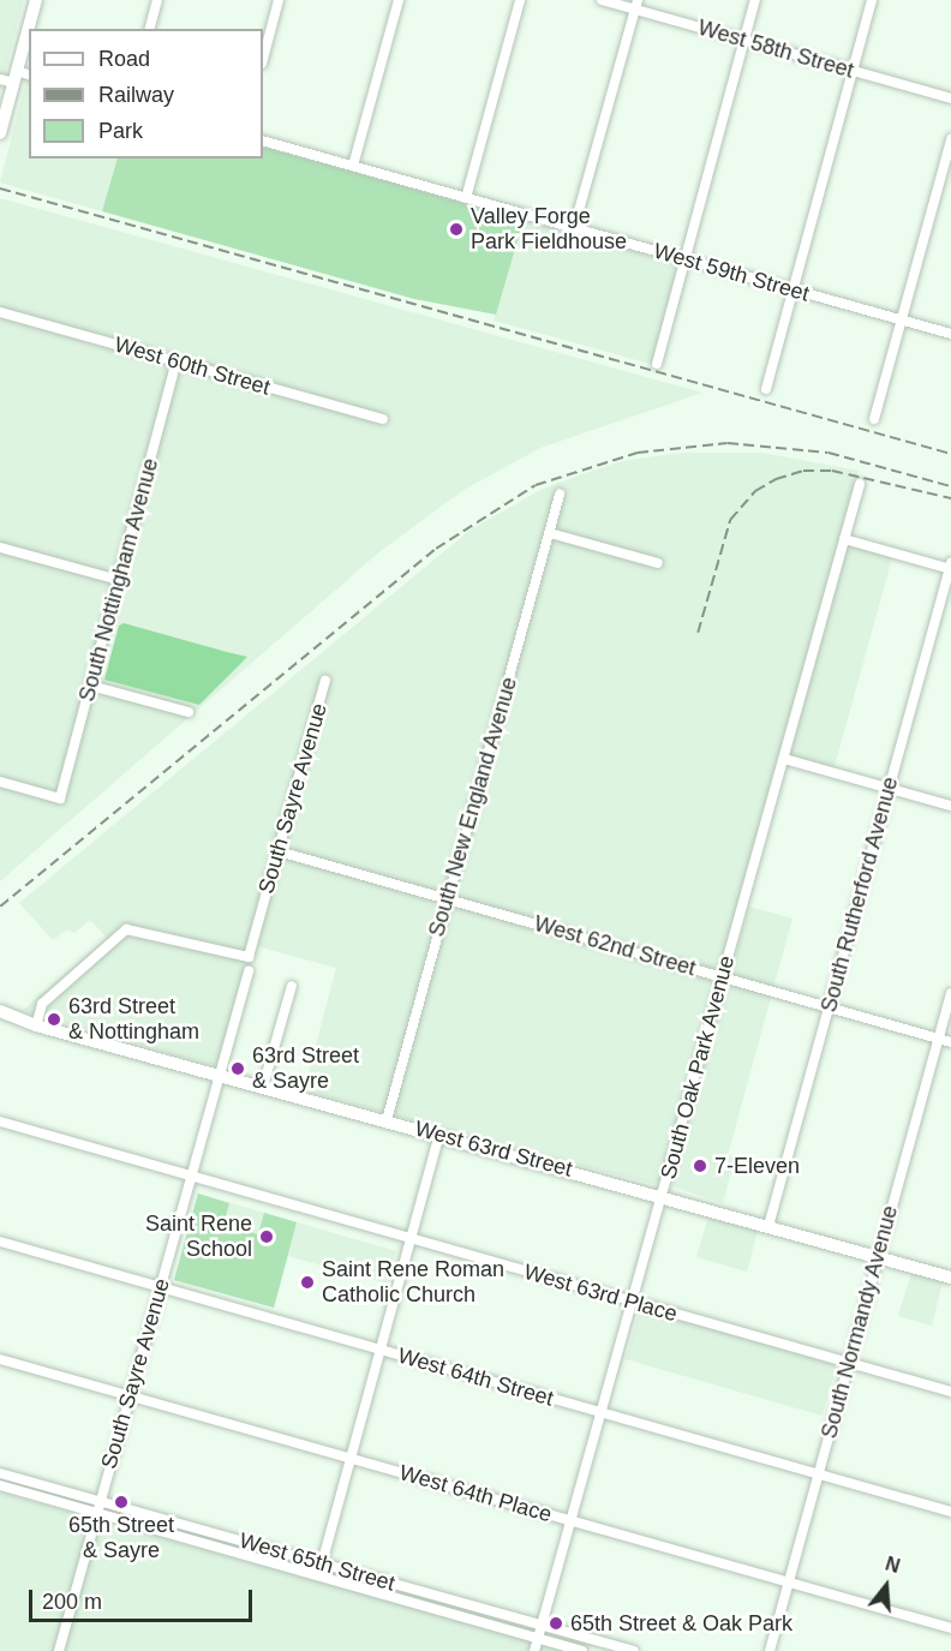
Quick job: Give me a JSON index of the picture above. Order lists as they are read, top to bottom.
{
  "streets": {
    "main road": ["West 63rd Street"],
    "street": [
      "West 58th Street",
      "West 59th Street",
      "West 60th Street",
      "South Nottingham Avenue",
      "South Sayre Avenue",
      "South New England Avenue",
      "South Rutherford Avenue",
      "West 62nd Street",
      "South Oak Park Avenue",
      "West 63rd Place",
      "South Normandy Avenue",
      "West 64th Street",
      "West 64th Place",
      "West 65th Street"
    ]
  },
  "crossings": [
    ["West 60th Street", "South Nottingham Avenue"],
    ["South Sayre Avenue", "West 62nd Street"],
    ["South Sayre Avenue", "West 63rd Street"],
    ["South Sayre Avenue", "West 63rd Place"],
    ["South Sayre Avenue", "West 64th Street"],
    ["South Sayre Avenue", "West 64th Place"],
    ["South Sayre Avenue", "West 65th Street"],
    ["South New England Avenue", "West 62nd Street"],
    ["South New England Avenue", "West 63rd Street"],
    ["South Rutherford Avenue", "West 62nd Street"],
    ["South Rutherford Avenue", "West 63rd Street"],
    ["West 62nd Street", "South Oak Park Avenue"],
    ["West 62nd Street", "South Normandy Avenue"],
    ["South Oak Park Avenue", "West 63rd Street"],
    ["South Oak Park Avenue", "West 63rd Place"],
    ["South Oak Park Avenue", "West 64th Street"],
    ["South Oak Park Avenue", "West 64th Place"],
    ["South Oak Park Avenue", "West 65th Street"],
    ["West 63rd Street", "South Normandy Avenue"],
    ["West 63rd Place", "South Normandy Avenue"],
    ["South Normandy Avenue", "West 64th Street"],
    ["South Normandy Avenue", "West 64th Place"]
  ],
  "places": [
    "Valley Forge Park Fieldhouse",
    "63rd Street & Nottingham",
    "63rd Street & Sayre",
    "7-Eleven",
    "Saint Rene School",
    "Saint Rene Roman Catholic Church",
    "65th Street & Sayre",
    "65th Street & Oak Park"
  ],
  "legend": ["Road", "Railway", "Park"],
  "scale_bar": "200 m",
  "north": "top"
}
